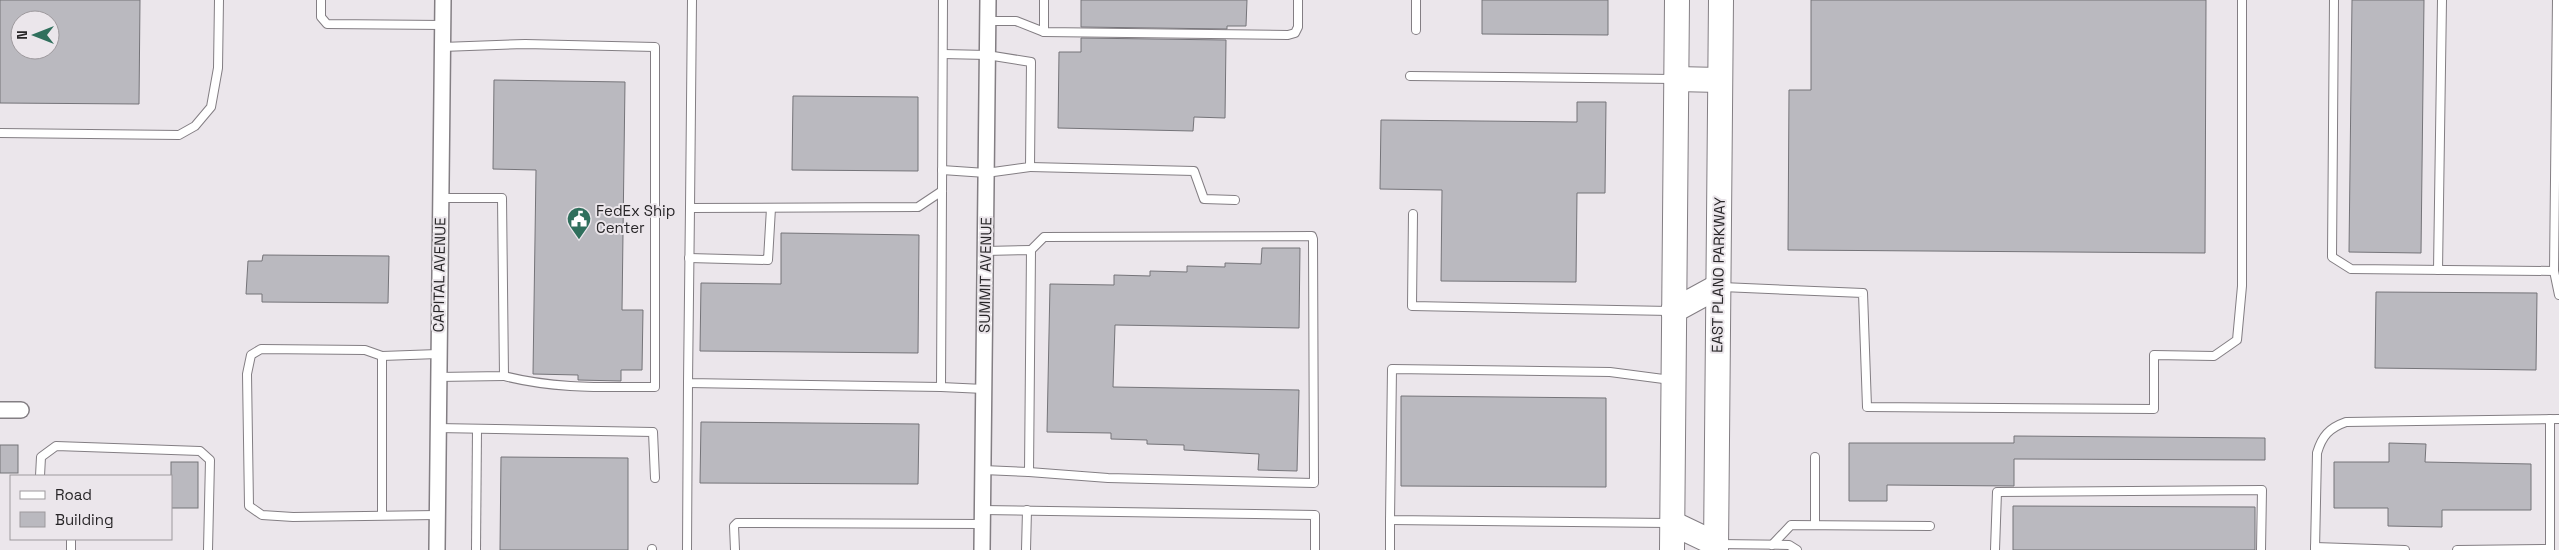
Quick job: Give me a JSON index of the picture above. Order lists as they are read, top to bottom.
{
  "streets": {
    "main road": ["EAST PLANO PARKWAY"],
    "street": ["CAPITAL AVENUE", "SUMMIT AVENUE"]
  },
  "places": {
    "public building": ["FedEx Ship Center"]
  },
  "legend": ["Road", "Building"],
  "north": "left"
}
